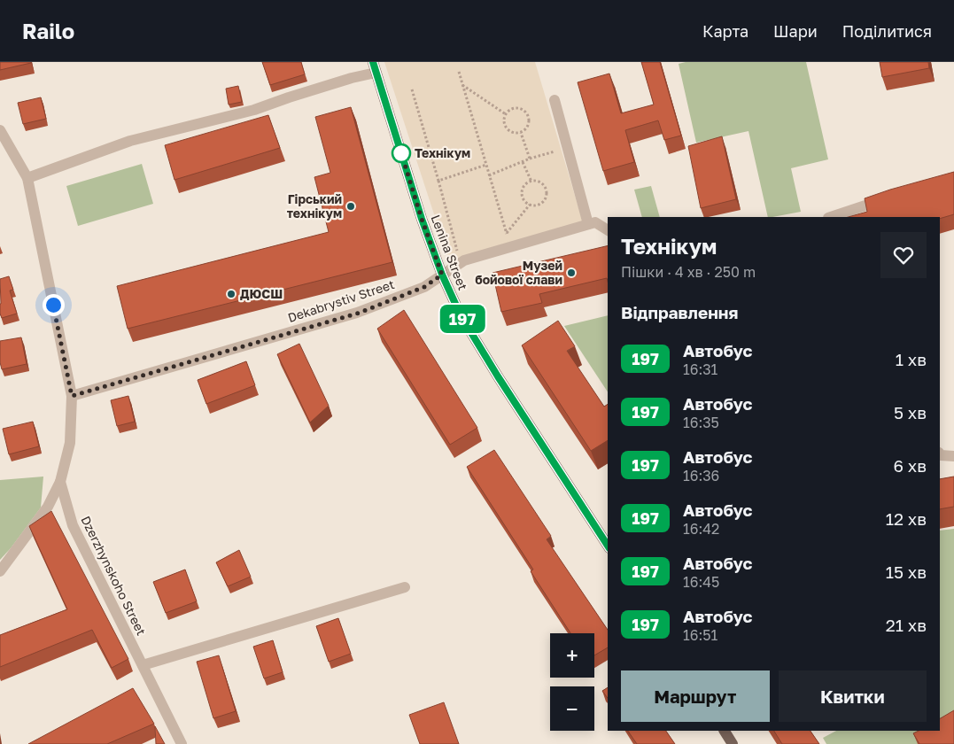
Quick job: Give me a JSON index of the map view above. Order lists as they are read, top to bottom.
{
  "streets": {
    "main road": ["Lenina Street"],
    "street": ["Dekabrystiv Street", "Dzerzhynskoho Street"]
  },
  "crossings": [
    ["Lenina Street", "Dekabrystiv Street"],
    ["Dekabrystiv Street", "Dzerzhynskoho Street"]
  ],
  "places": [
    "Технікум",
    "Гірський технікум",
    "Музей бойової слави",
    "ДЮСШ"
  ],
  "lines": ["bus line 197"],
  "page": {
    "header": "Railo",
    "nav": ["Карта", "Шари", "Поділитися"],
    "on_map": "197",
    "heading": [
      ["Технікум", "Пішки · 4 хв · 250 m"],
      "Відправлення"
    ],
    "list": [
      {
        "mark": "197",
        "name": "Автобус",
        "note": "16:31",
        "value": "1 хв"
      },
      {
        "mark": "197",
        "name": "Автобус",
        "note": "16:35",
        "value": "5 хв"
      },
      {
        "mark": "197",
        "name": "Автобус",
        "note": "16:36",
        "value": "6 хв"
      },
      {
        "mark": "197",
        "name": "Автобус",
        "note": "16:42",
        "value": "12 хв"
      },
      {
        "mark": "197",
        "name": "Автобус",
        "note": "16:45",
        "value": "15 хв"
      },
      {
        "mark": "197",
        "name": "Автобус",
        "note": "16:51",
        "value": "21 хв"
      }
    ],
    "map_buttons": ["+", "−"],
    "buttons": ["Маршрут", "Квитки"]
  }
}
